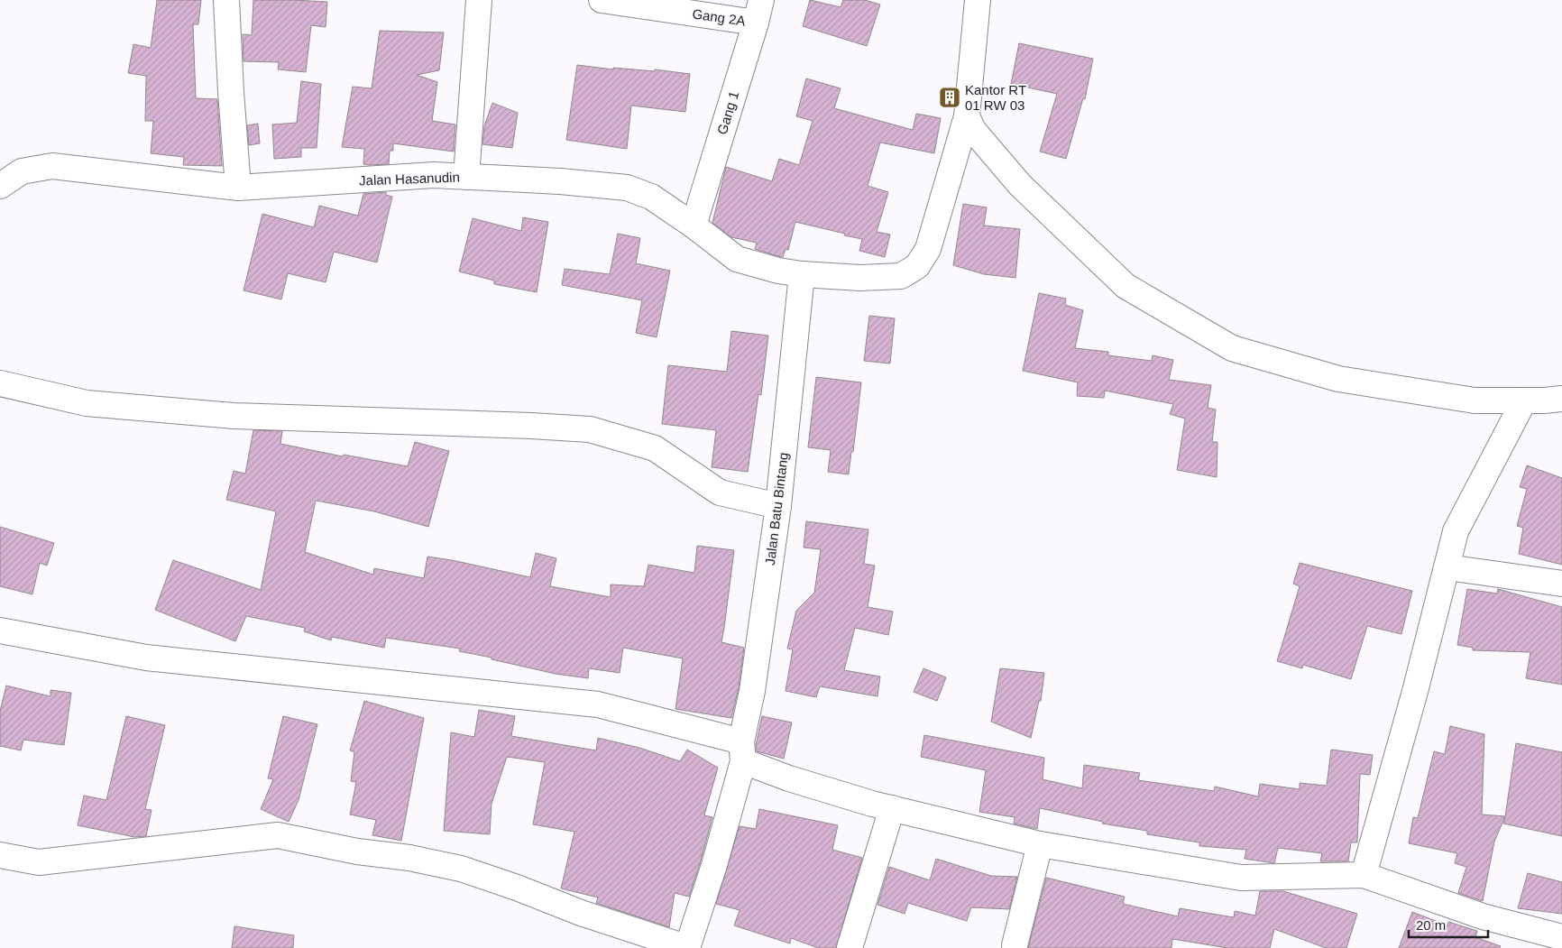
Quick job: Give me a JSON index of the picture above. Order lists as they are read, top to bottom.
{
  "streets": {
    "street": [
      "Gang 2A",
      "Gang 1",
      "Jalan Hasanudin",
      "Jalan Batu Bintang"
    ]
  },
  "crossings": [
    ["Gang 2A", "Gang 1"],
    ["Gang 1", "Jalan Hasanudin"],
    ["Jalan Hasanudin", "Jalan Batu Bintang"]
  ],
  "places": {
    "building": ["Kantor RT 01 RW 03"]
  },
  "scale_bar": "20 m"
}
